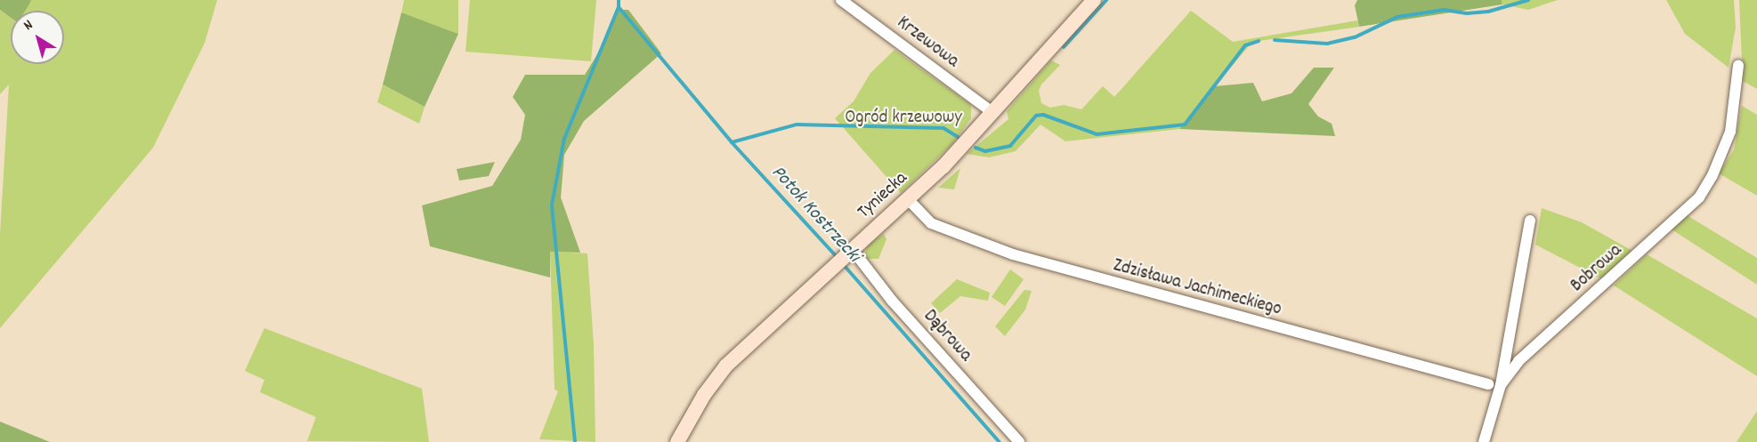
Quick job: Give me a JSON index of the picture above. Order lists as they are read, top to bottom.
{
  "streets": {
    "street": [
      "Krzewowa",
      "Tyniecka",
      "Bobrowa",
      "Zdzisława Jachimeckiego",
      "Dąbrowa"
    ]
  },
  "crossings": [
    ["Krzewowa", "Tyniecka"],
    ["Tyniecka", "Zdzisława Jachimeckiego"],
    ["Tyniecka", "Dąbrowa"]
  ],
  "water": ["Potok Kostrzecki"],
  "parks": ["Ogród krzewowy"],
  "north": "top left"
}
